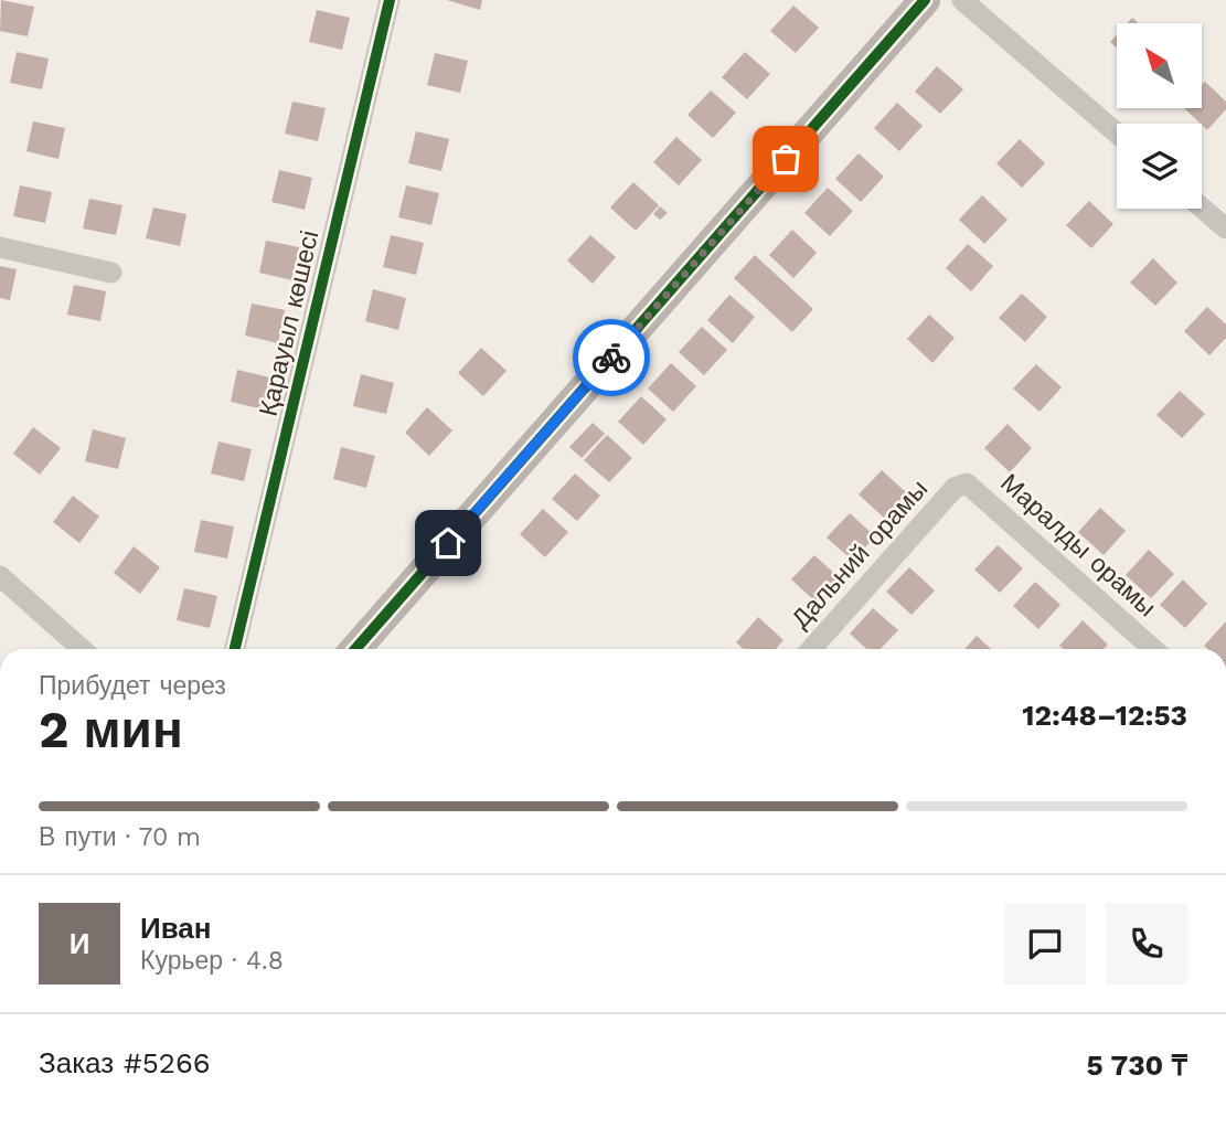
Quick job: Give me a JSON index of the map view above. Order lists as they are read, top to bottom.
{
  "streets": {
    "street": ["Қарауыл көшесі", "Маралды орамы", "Дальний орамы"]
  },
  "crossings": [
    ["Маралды орамы", "Дальний орамы"]
  ],
  "north": "top left",
  "page": {
    "heading": ["2 мин", "Прибудет через", "12:48–12:53"],
    "panel": [
      "Иван",
      "Курьер · 4.8",
      "Заказ #5266",
      "5 730 ₸"
    ],
    "bar": "В пути · 70 m",
    "round": "И"
  }
}
